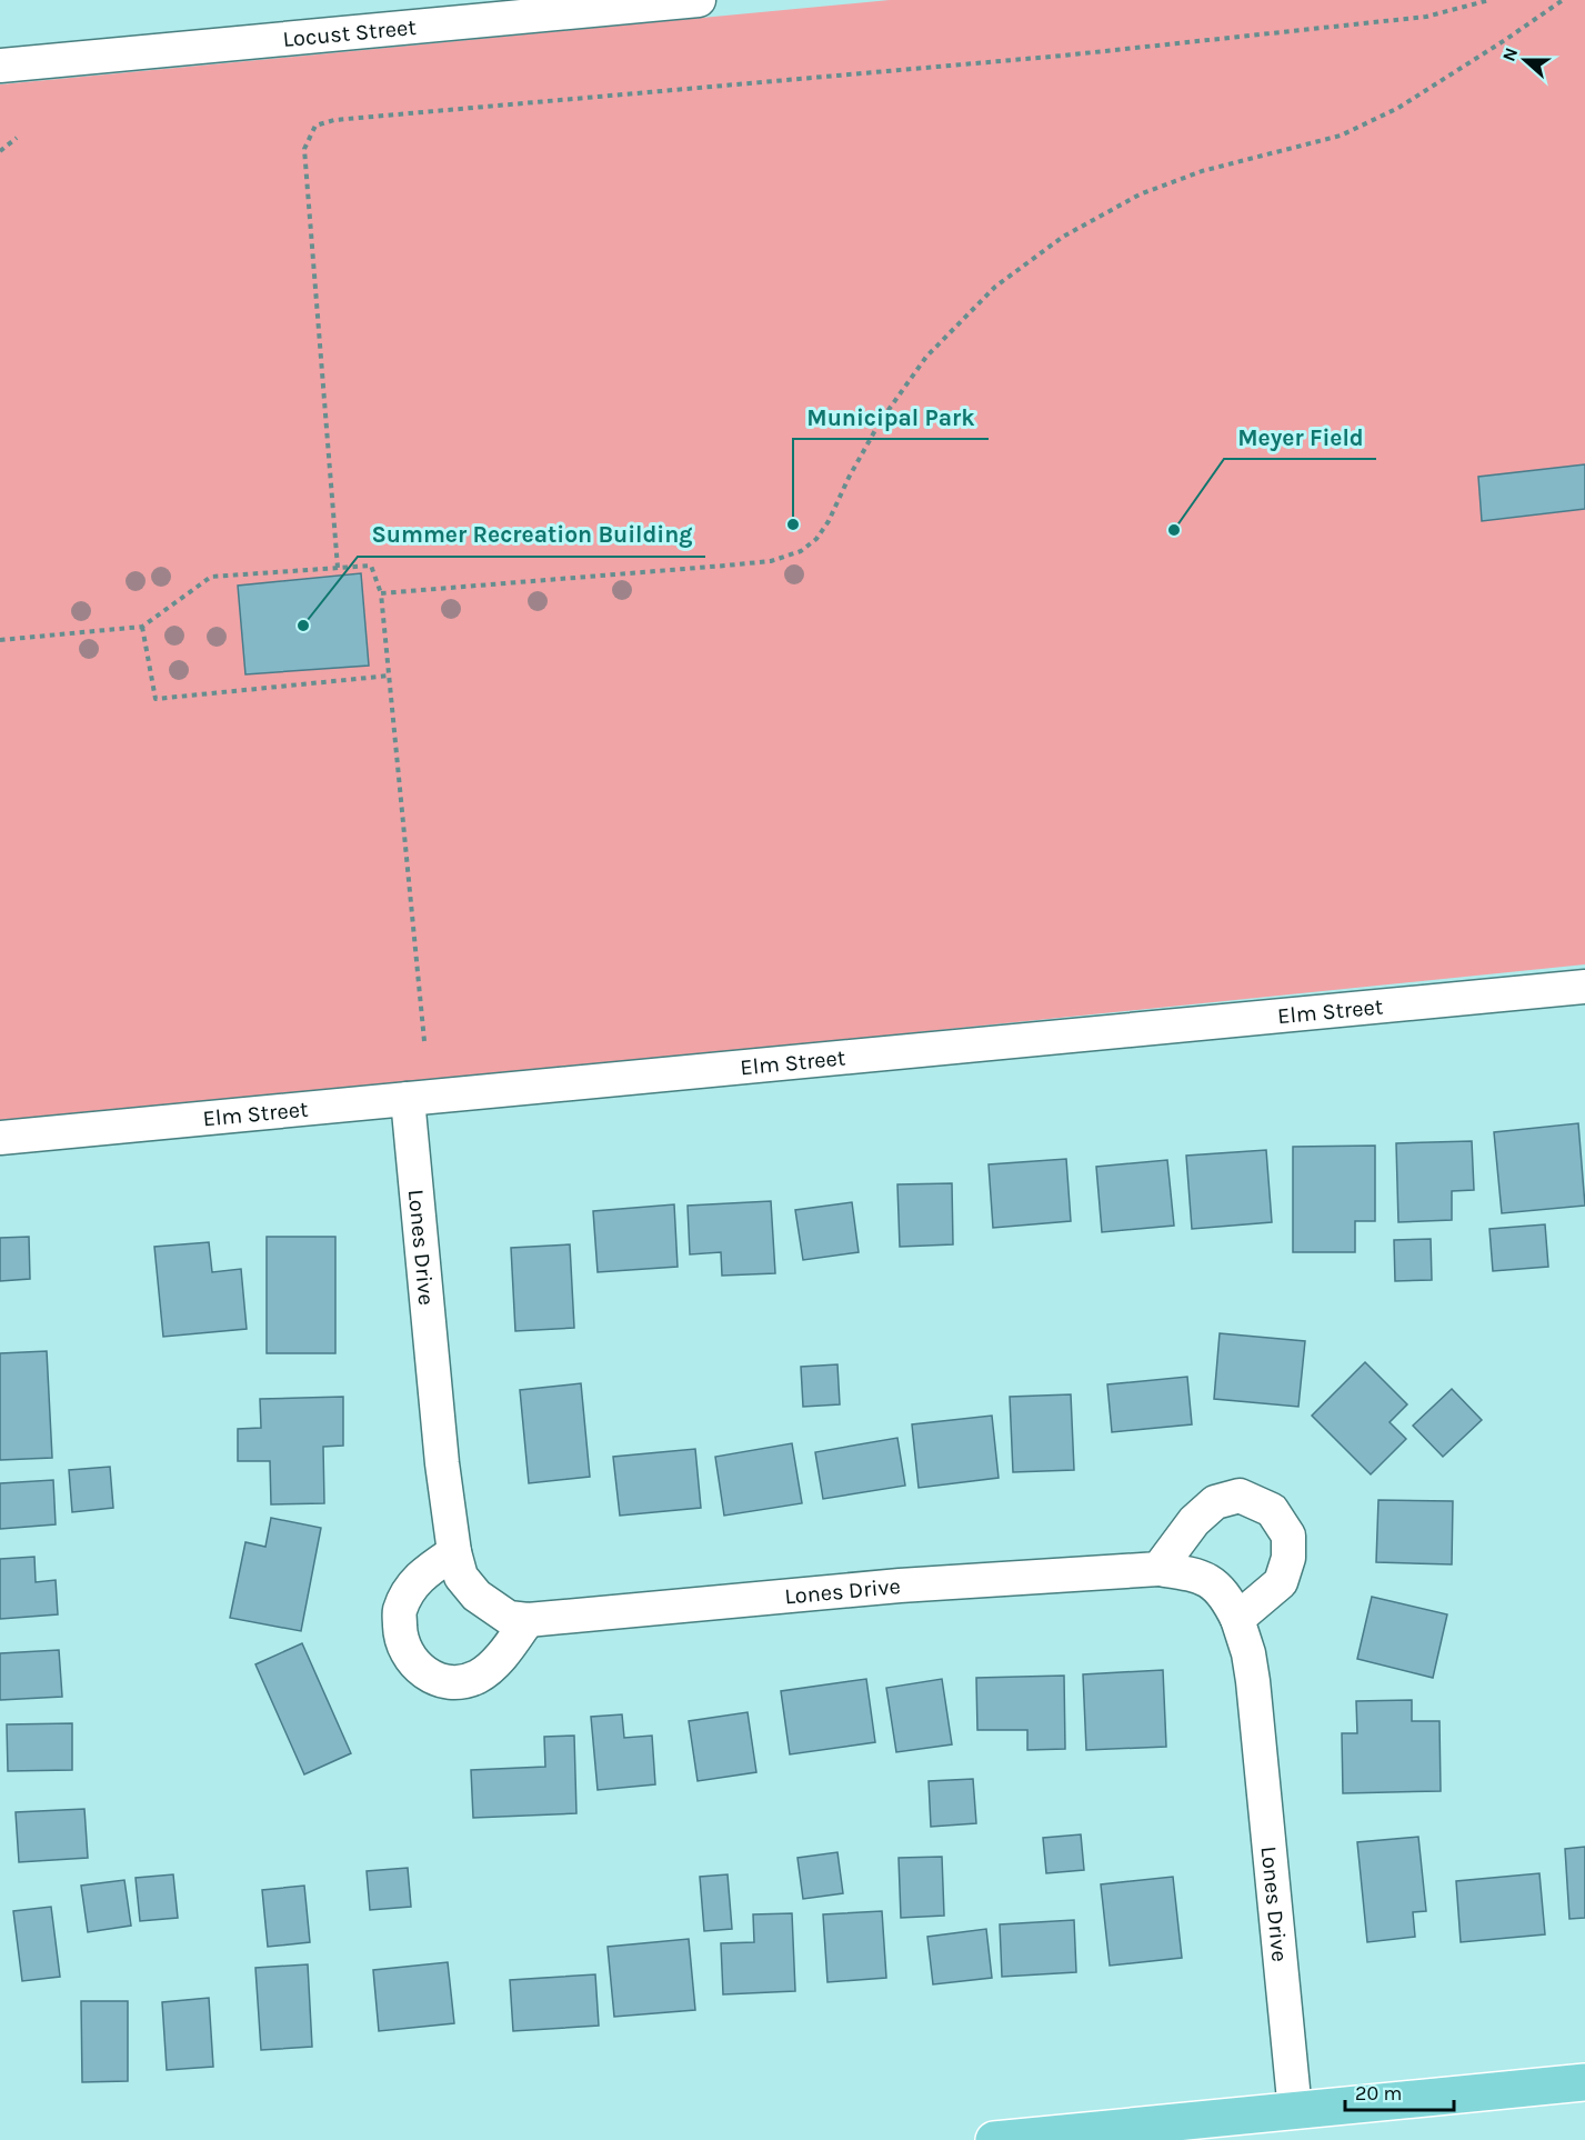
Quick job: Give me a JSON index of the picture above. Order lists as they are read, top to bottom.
{
  "streets": {
    "street": ["Locust Street", "Elm Street", "Lones Drive"]
  },
  "crossings": [
    ["Elm Street", "Lones Drive"]
  ],
  "places": ["Municipal Park", "Meyer Field", "Summer Recreation Building"],
  "scale_bar": "20 m",
  "north": "left"
}
